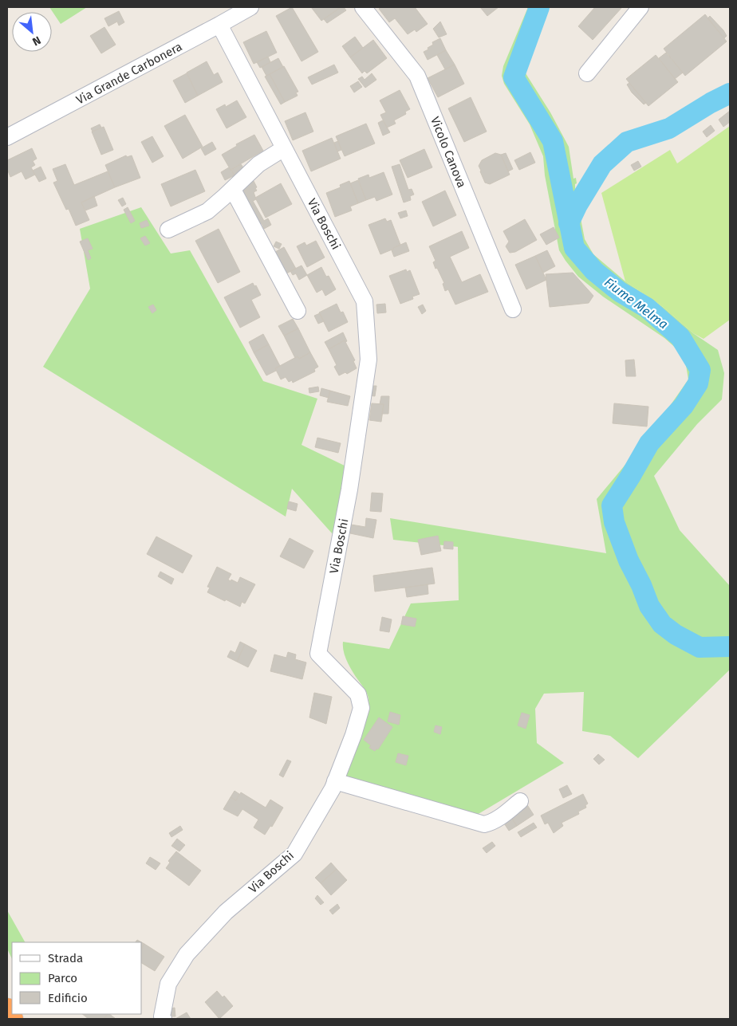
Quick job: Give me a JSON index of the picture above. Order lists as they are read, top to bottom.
{
  "streets": {
    "street": ["Via Grande Carbonera", "Vicolo Canova", "Via Boschi"]
  },
  "crossings": [
    ["Via Grande Carbonera", "Via Boschi"]
  ],
  "water": ["Fiume Melma"],
  "legend": ["Strada", "Parco", "Edificio"],
  "north": "bottom right"
}
